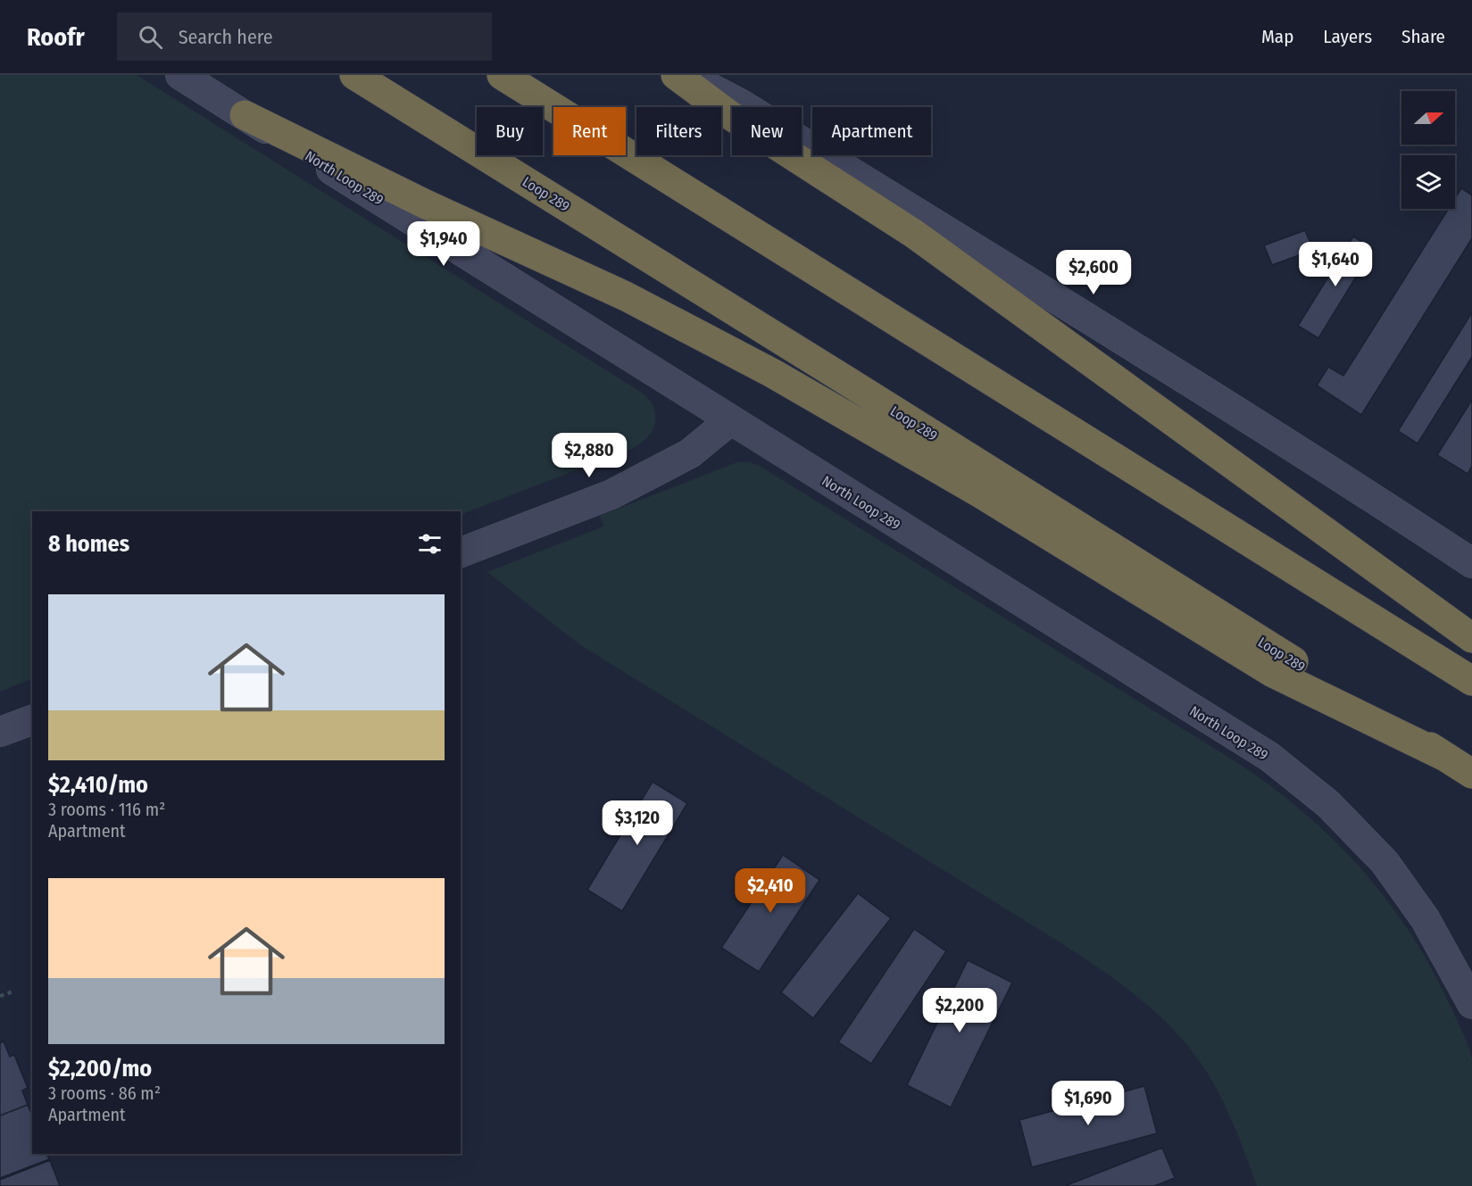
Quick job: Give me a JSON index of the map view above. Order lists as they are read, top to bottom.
{
  "streets": {
    "highway": ["Loop 289"],
    "main road": ["North Loop 289"]
  },
  "north": "right",
  "page": {
    "header": "Roofr",
    "search": "Search here",
    "nav": ["Map", "Layers", "Share"],
    "chip": [
      "Buy",
      "Rent",
      "Filters",
      "New",
      "Apartment"
    ],
    "price": [
      "$1,940",
      "$1,640",
      "$2,600",
      "$2,880",
      "$3,120",
      "$2,410",
      "$2,200",
      "$1,690"
    ],
    "heading": "8 homes",
    "list": [
      {
        "name": "$2,410/mo",
        "note": "3 rooms · 116 m² · Apartment"
      },
      {
        "name": "$2,200/mo",
        "note": "3 rooms · 86 m² · Apartment"
      }
    ]
  }
}
